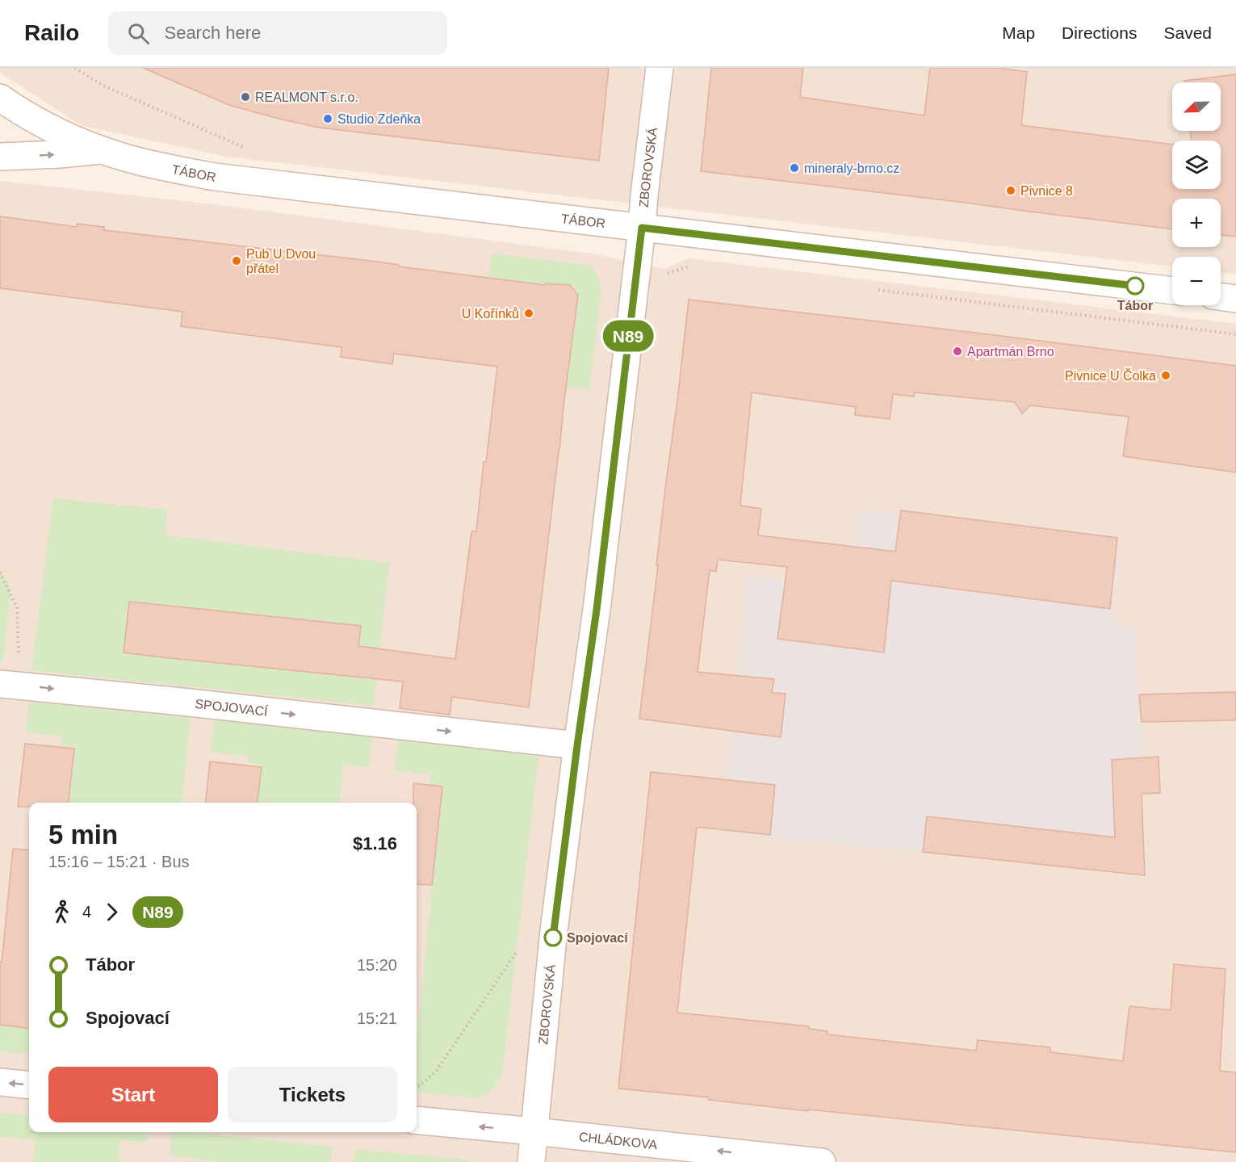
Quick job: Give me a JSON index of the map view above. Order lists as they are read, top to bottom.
{
  "streets": {
    "street": [
      "ZBOROVSKÁ",
      "TÁBOR",
      "SPOJOVACÍ",
      "CHLÁDKOVA"
    ]
  },
  "crossings": [
    ["ZBOROVSKÁ", "TÁBOR"],
    ["ZBOROVSKÁ", "SPOJOVACÍ"],
    ["ZBOROVSKÁ", "CHLÁDKOVA"]
  ],
  "one_way": ["SPOJOVACÍ", "CHLÁDKOVA"],
  "places": [
    "REALMONT s.r.o.",
    "Studio Zdeňka",
    "mineraly-brno.cz",
    "Pivnice 8",
    "Pub U Dvou přátel",
    "Tábor",
    "U Kořínků",
    "Apartmán Brno",
    "Pivnice U Čolka",
    "Spojovací"
  ],
  "lines": ["bus line N89"],
  "north": "bottom left",
  "page": {
    "header": "Railo",
    "search": "Search here",
    "nav": ["Map", "Directions", "Saved"],
    "on_map": "N89",
    "map_buttons": ["+", "−"],
    "heading": ["5 min", "15:16 – 15:21 · Bus", "$1.16"],
    "legs": ["4", "N89"],
    "list": [
      {
        "name": "Tábor",
        "value": "15:20"
      },
      {
        "name": "Spojovací",
        "value": "15:21"
      }
    ],
    "buttons": ["Start", "Tickets"]
  }
}
